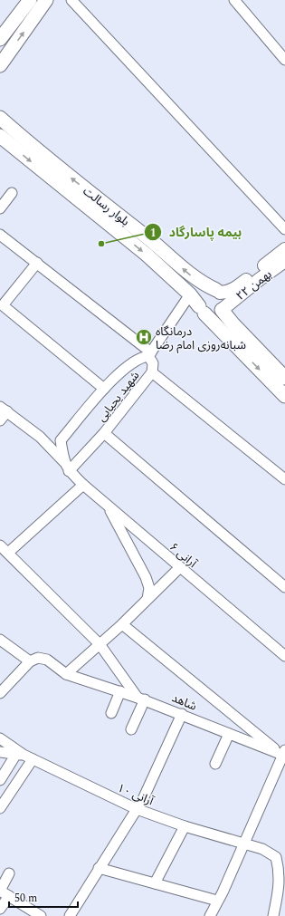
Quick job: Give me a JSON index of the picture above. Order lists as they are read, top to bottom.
{
  "streets": {
    "main road": ["بلوار رسالت"],
    "street": [
      "۲۲ بهمن",
      "شهید یحیایی",
      "آرانی ۶",
      "شاهد",
      "آرانی ۱۰"
    ]
  },
  "crossings": [
    ["بلوار رسالت", "۲۲ بهمن"],
    ["شهید یحیایی", "آرانی ۶"]
  ],
  "places": {
    "other": ["بیمه پاسارگاد"],
    "hospital": ["درمانگاه شبانه‌روزی امام رضا"]
  },
  "scale_bar": "50 m"
}
